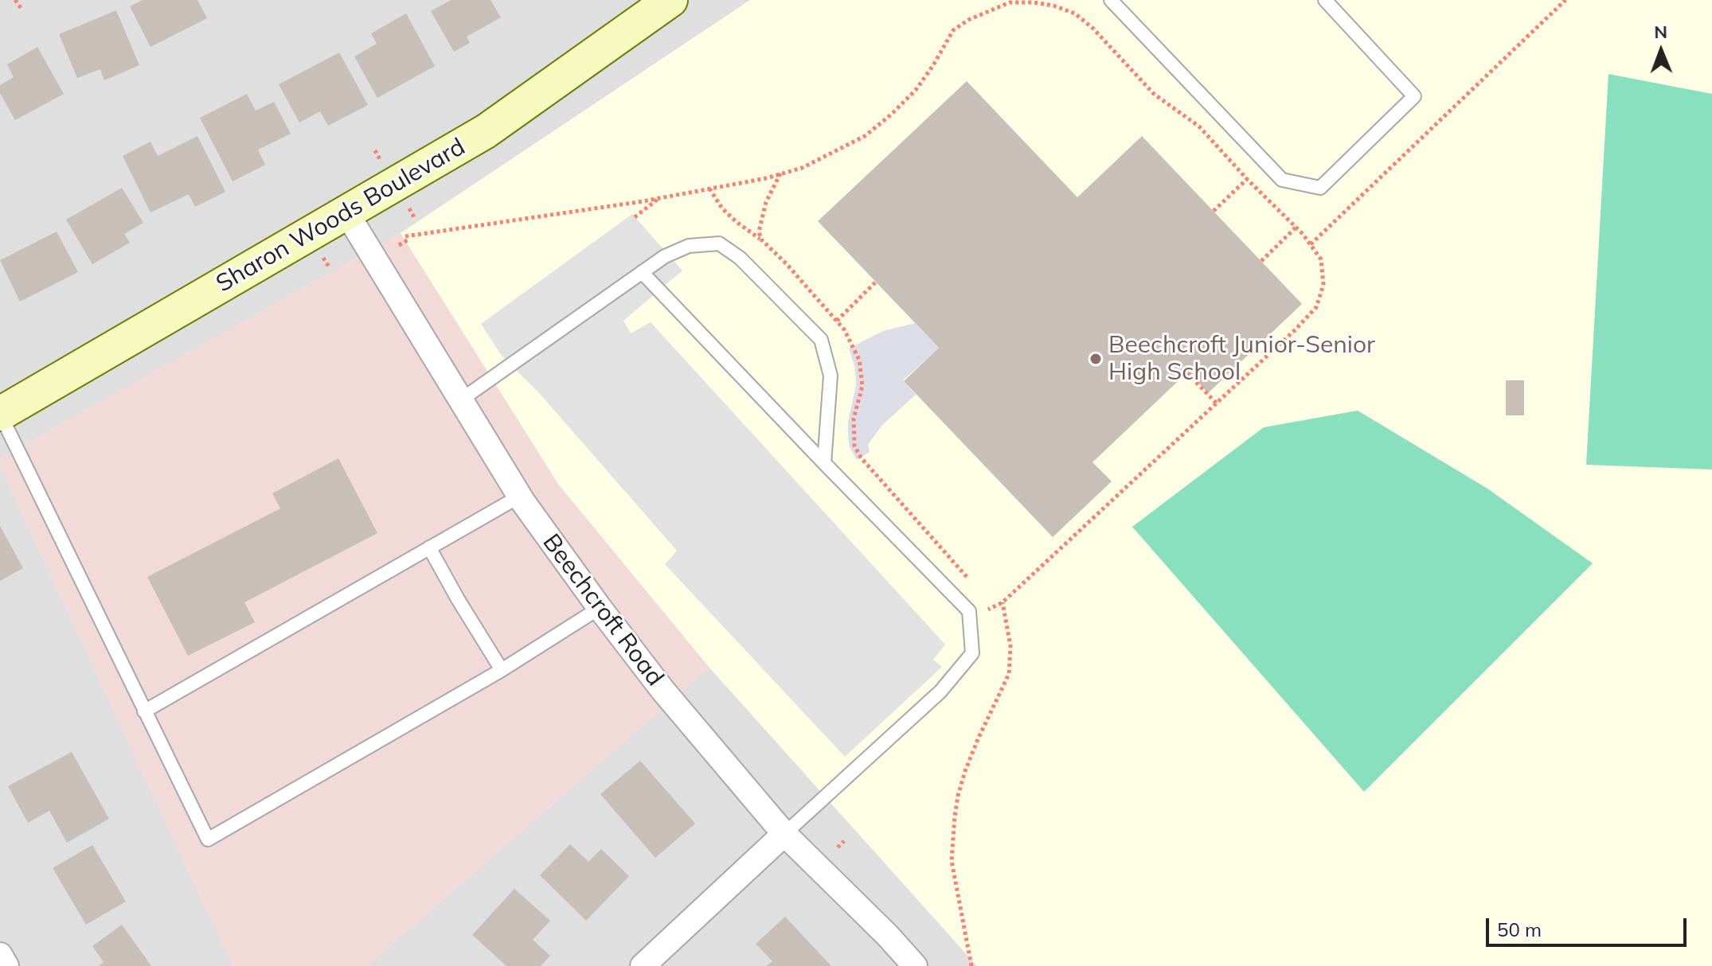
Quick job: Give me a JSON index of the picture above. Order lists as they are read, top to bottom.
{
  "streets": {
    "street": ["Sharon Woods Boulevard", "Beechcroft Road"]
  },
  "crossings": [
    ["Sharon Woods Boulevard", "Beechcroft Road"]
  ],
  "places": ["Beechcroft Junior-Senior High School"],
  "scale_bar": "50 m",
  "north": "top"
}
